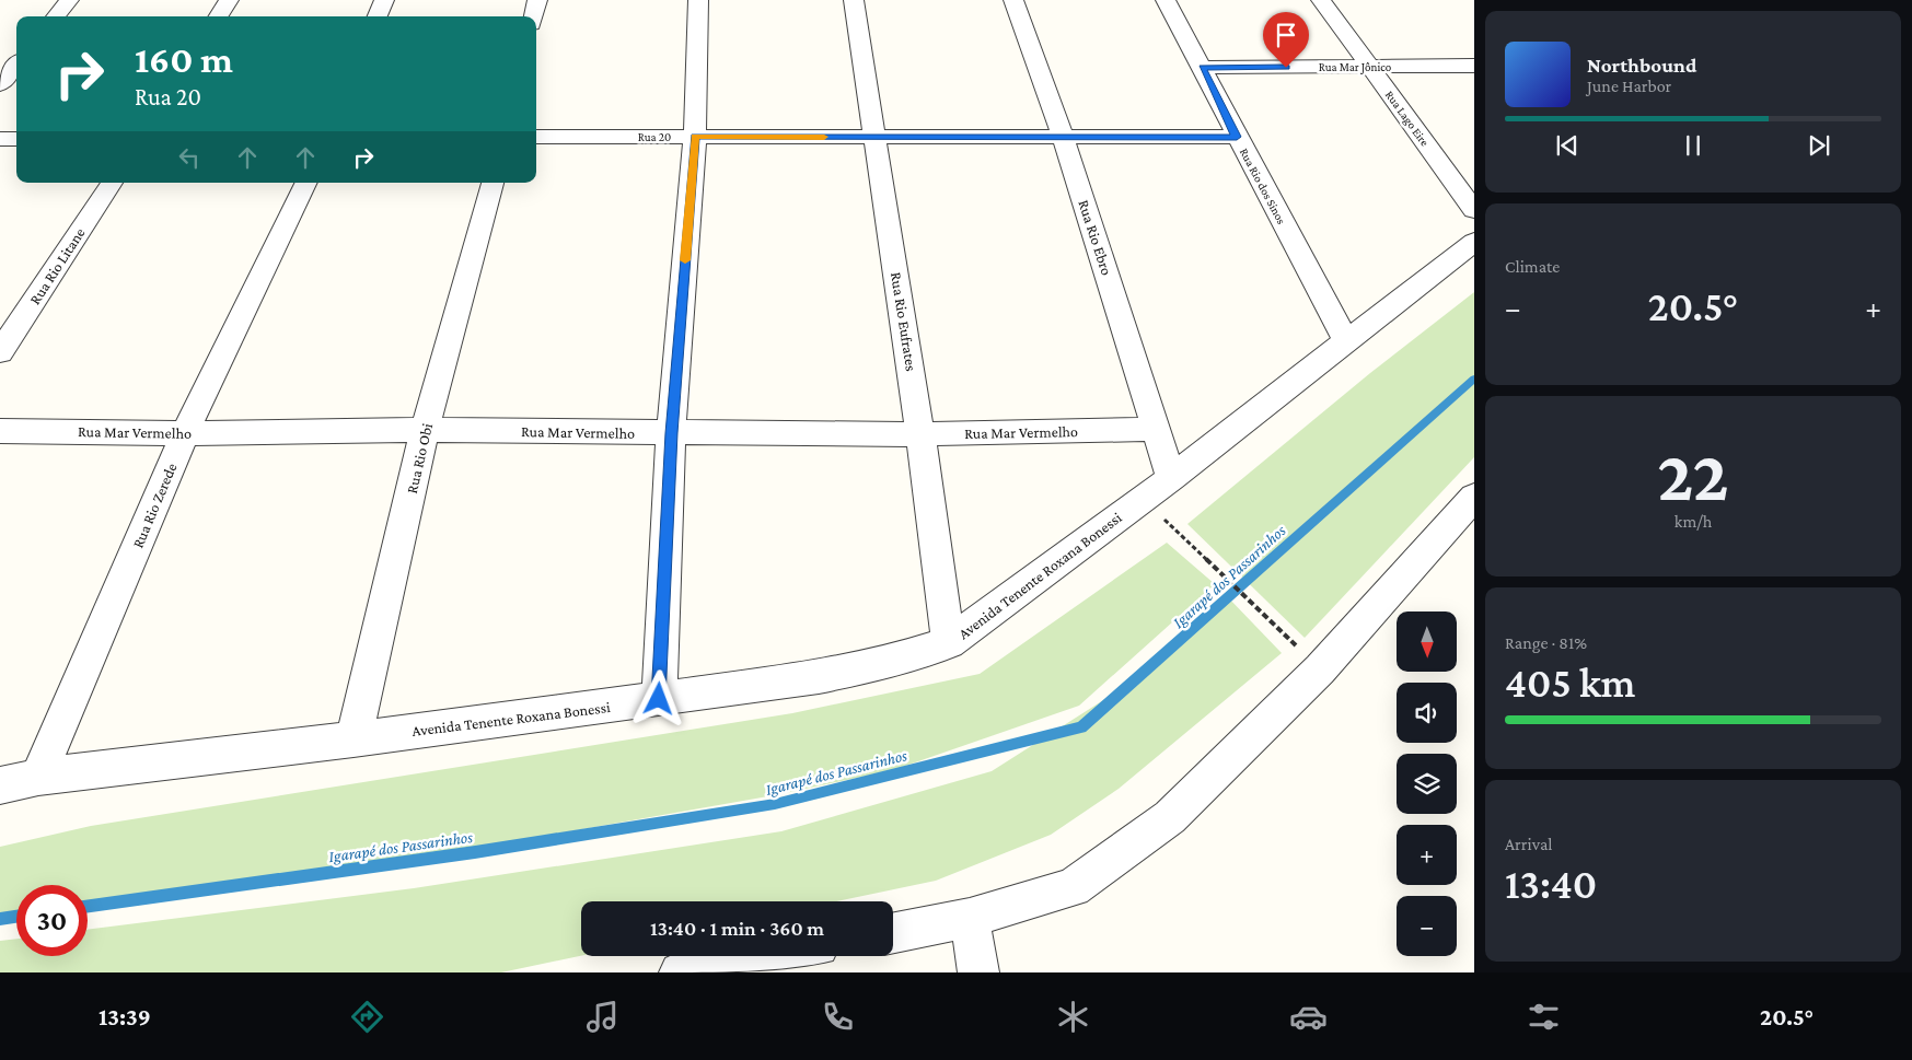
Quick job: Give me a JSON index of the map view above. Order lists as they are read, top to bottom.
{
  "streets": {
    "street": [
      "Rua Mar Jônico",
      "Rua Lago Eire",
      "Rua 20",
      "Rua Rio dos Sinos",
      "Rua Rio Ebro",
      "Rua Rio Litane",
      "Rua Rio Eufrates",
      "Rua Mar Vermelho",
      "Rua Rio Obi",
      "Rua Rio Zerede",
      "Avenida Tenente Roxana Bonessi"
    ]
  },
  "crossings": [
    ["Rua Mar Jônico", "Rua Lago Eire"],
    ["Rua Mar Jônico", "Rua Rio dos Sinos"],
    ["Rua 20", "Rua Rio dos Sinos"],
    ["Rua 20", "Rua Rio Ebro"],
    ["Rua 20", "Rua Rio Eufrates"],
    ["Rua Rio dos Sinos", "Avenida Tenente Roxana Bonessi"],
    ["Rua Rio Ebro", "Rua Mar Vermelho"],
    ["Rua Rio Ebro", "Avenida Tenente Roxana Bonessi"],
    ["Rua Rio Eufrates", "Rua Mar Vermelho"],
    ["Rua Rio Eufrates", "Avenida Tenente Roxana Bonessi"],
    ["Rua Mar Vermelho", "Rua Rio Obi"],
    ["Rua Mar Vermelho", "Rua Rio Zerede"],
    ["Rua Rio Obi", "Avenida Tenente Roxana Bonessi"],
    ["Rua Rio Zerede", "Avenida Tenente Roxana Bonessi"]
  ],
  "water": ["Igarapé dos Passarinhos"],
  "north": "bottom",
  "page": {
    "turn": ["160 m", "Rua 20"],
    "song": ["Northbound", "June Harbor"],
    "tile": [
      "Climate",
      ["22", "km/h"],
      ["Range · 81%", "405 km"],
      ["Arrival", "13:40"]
    ],
    "heat": ["−", "20.5°", "+"],
    "map_buttons": ["+", "−"],
    "limit": "30",
    "trip": "13:40 · 1 min · 360 m",
    "tabs": ["13:39", "20.5°"]
  }
}
